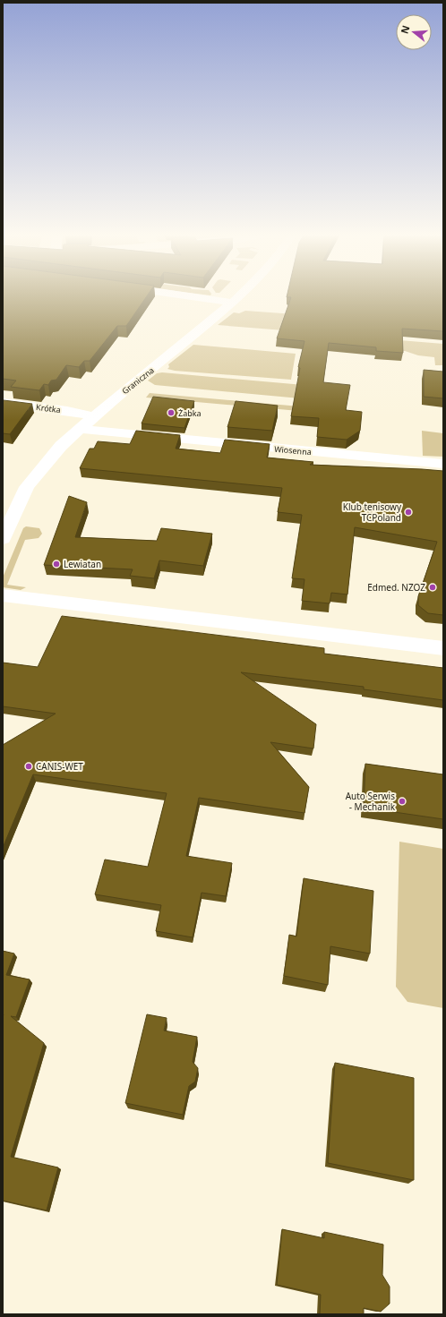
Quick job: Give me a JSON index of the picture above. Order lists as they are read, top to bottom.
{
  "streets": {
    "street": ["Graniczna", "Krótka", "Wiosenna"]
  },
  "crossings": [
    ["Graniczna", "Krótka"],
    ["Graniczna", "Wiosenna"]
  ],
  "places": [
    "Żabka",
    "Klub tenisowy TCPoland",
    "Lewiatan",
    "Edmed. NZOZ",
    "CANIS-WET",
    "Auto Serwis - Mechanik"
  ],
  "north": "left"
}
